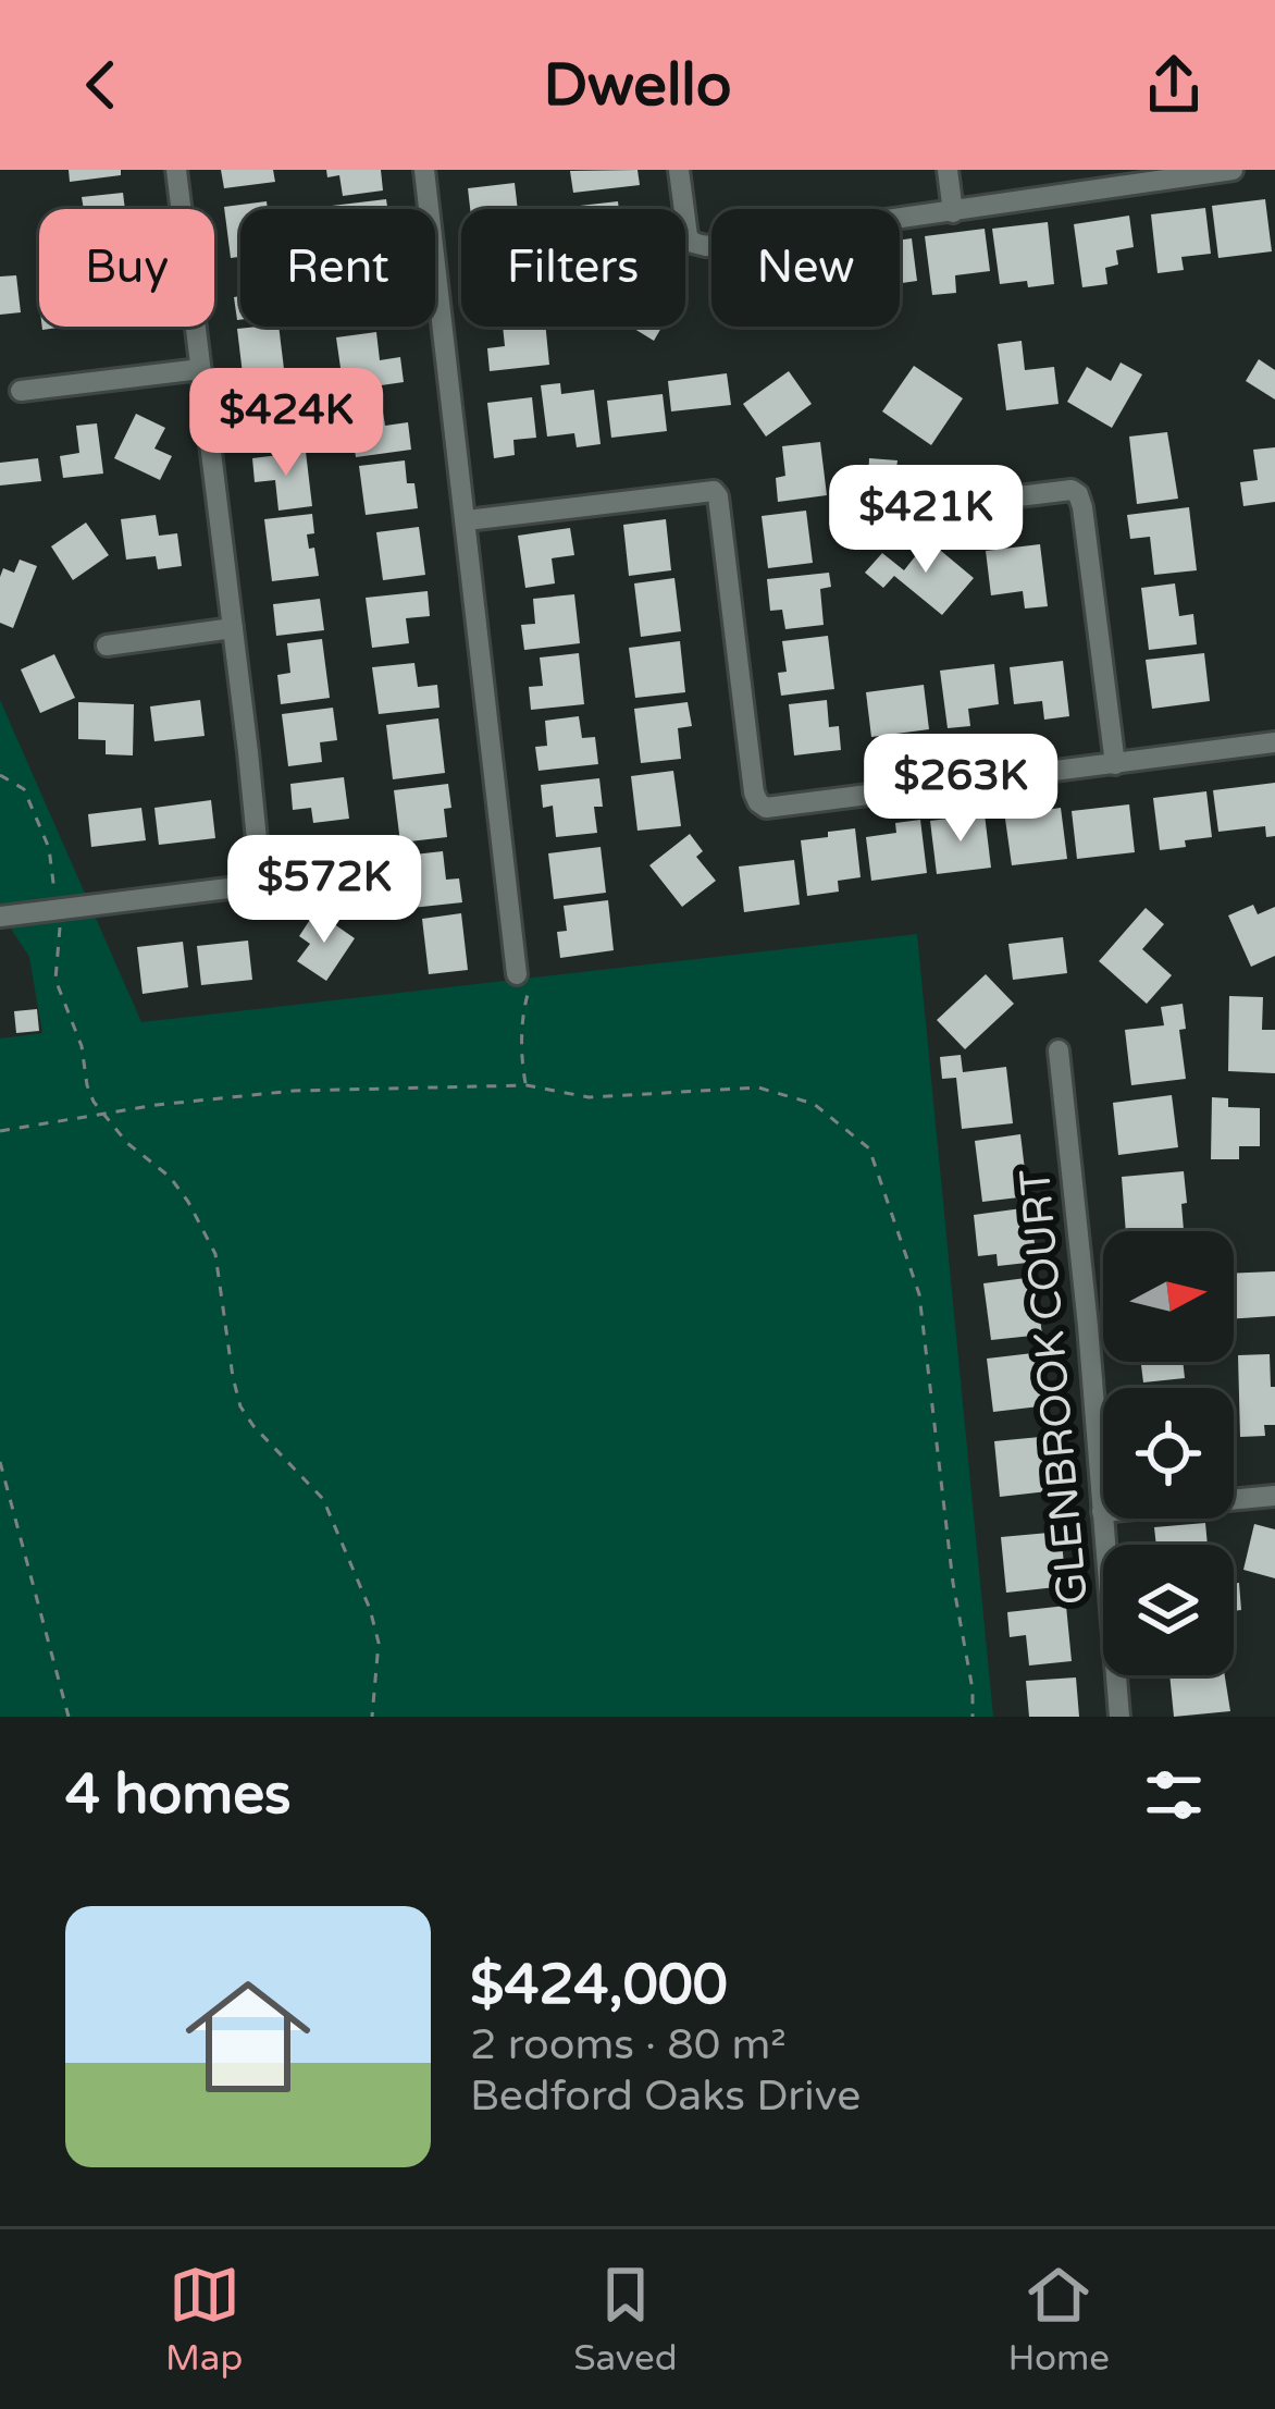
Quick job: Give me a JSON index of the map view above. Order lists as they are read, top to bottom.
{
  "streets": {
    "street": ["GLENBROOK COURT"]
  },
  "north": "right",
  "page": {
    "header": "Dwello",
    "chip": [
      "Buy",
      "Rent",
      "Filters",
      "New"
    ],
    "price": [
      "$424K",
      "$421K",
      "$263K",
      "$572K"
    ],
    "heading": "4 homes",
    "list": [
      {
        "name": "$424,000",
        "note": "2 rooms · 80 m² · Bedford Oaks Drive"
      }
    ],
    "tabs": ["Map", "Saved", "Home"]
  }
}
